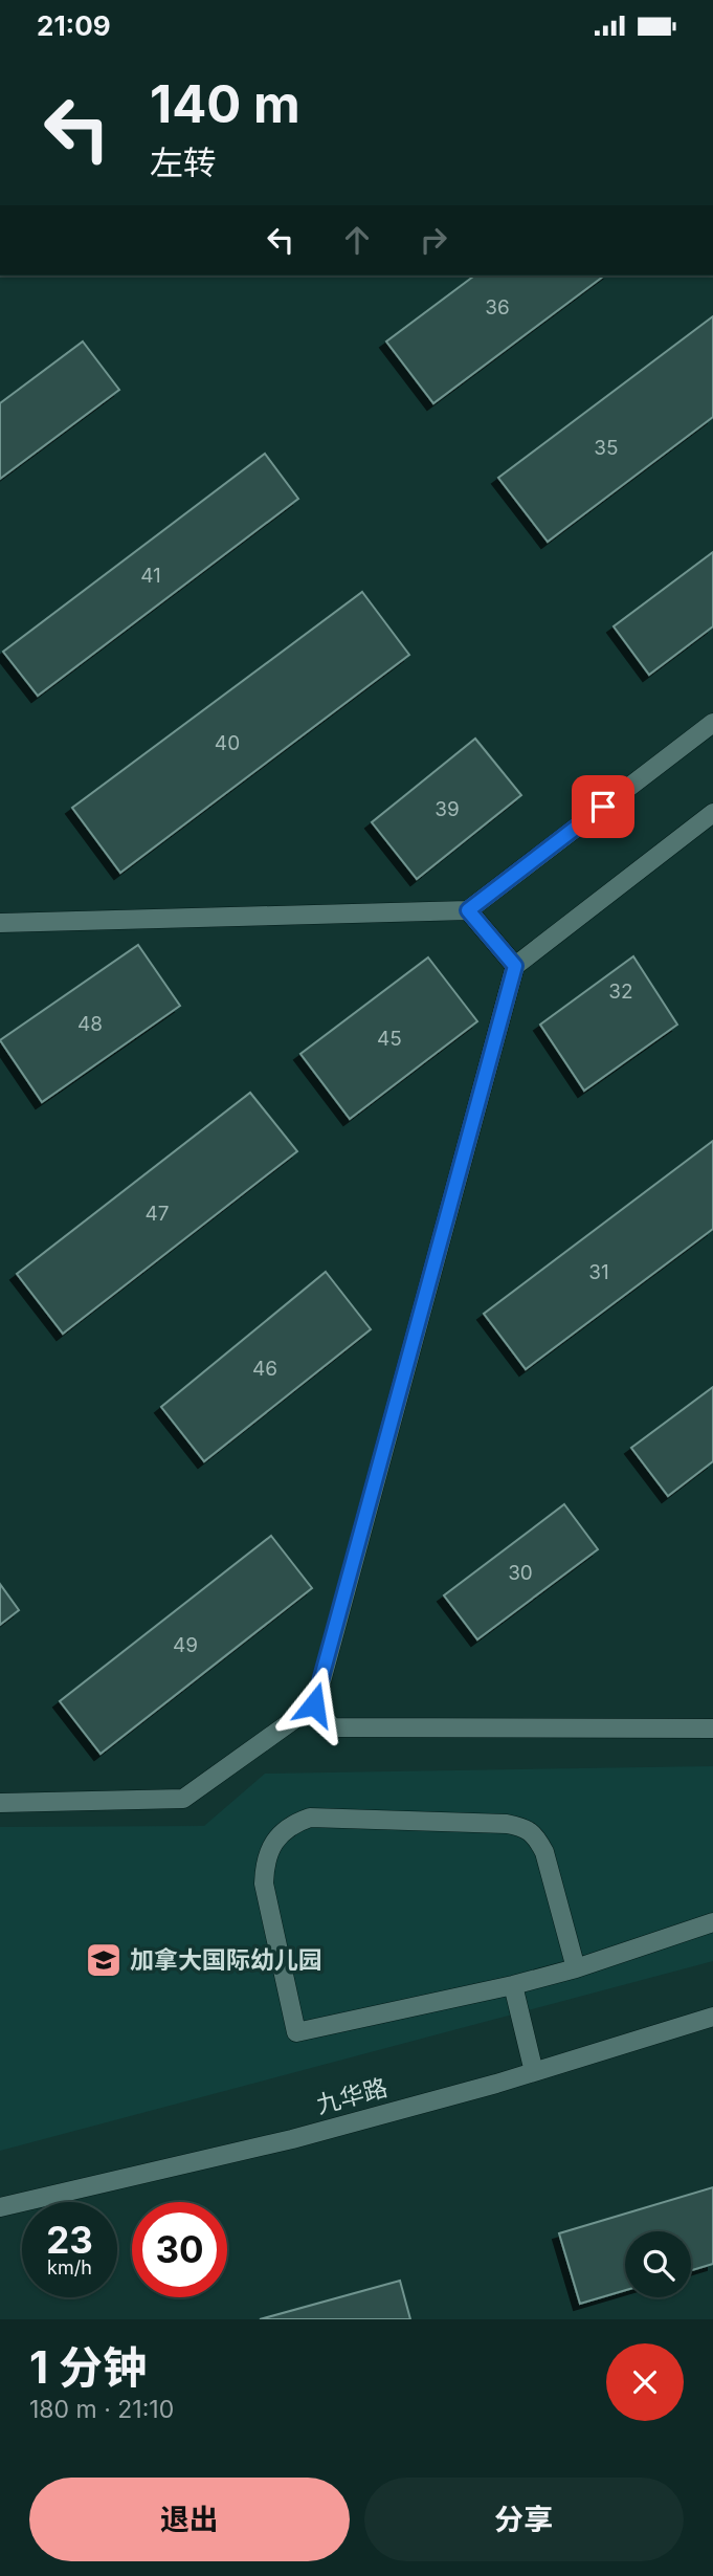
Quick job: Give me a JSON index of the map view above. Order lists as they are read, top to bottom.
{
  "streets": {
    "street": ["九华路"]
  },
  "places": {
    "school or university": ["加拿大国际幼儿园"]
  },
  "house_numbers": [
    "36",
    "35",
    "41",
    "40",
    "39",
    "32",
    "48",
    "45",
    "47",
    "31",
    "46",
    "30",
    "49"
  ],
  "page": {
    "status": "21:09",
    "turn": ["140 m", "左转"],
    "speed": "23 km/h",
    "limit": "30",
    "heading": ["1 分钟", "180 m · 21:10"],
    "buttons": ["退出", "分享"]
  }
}
